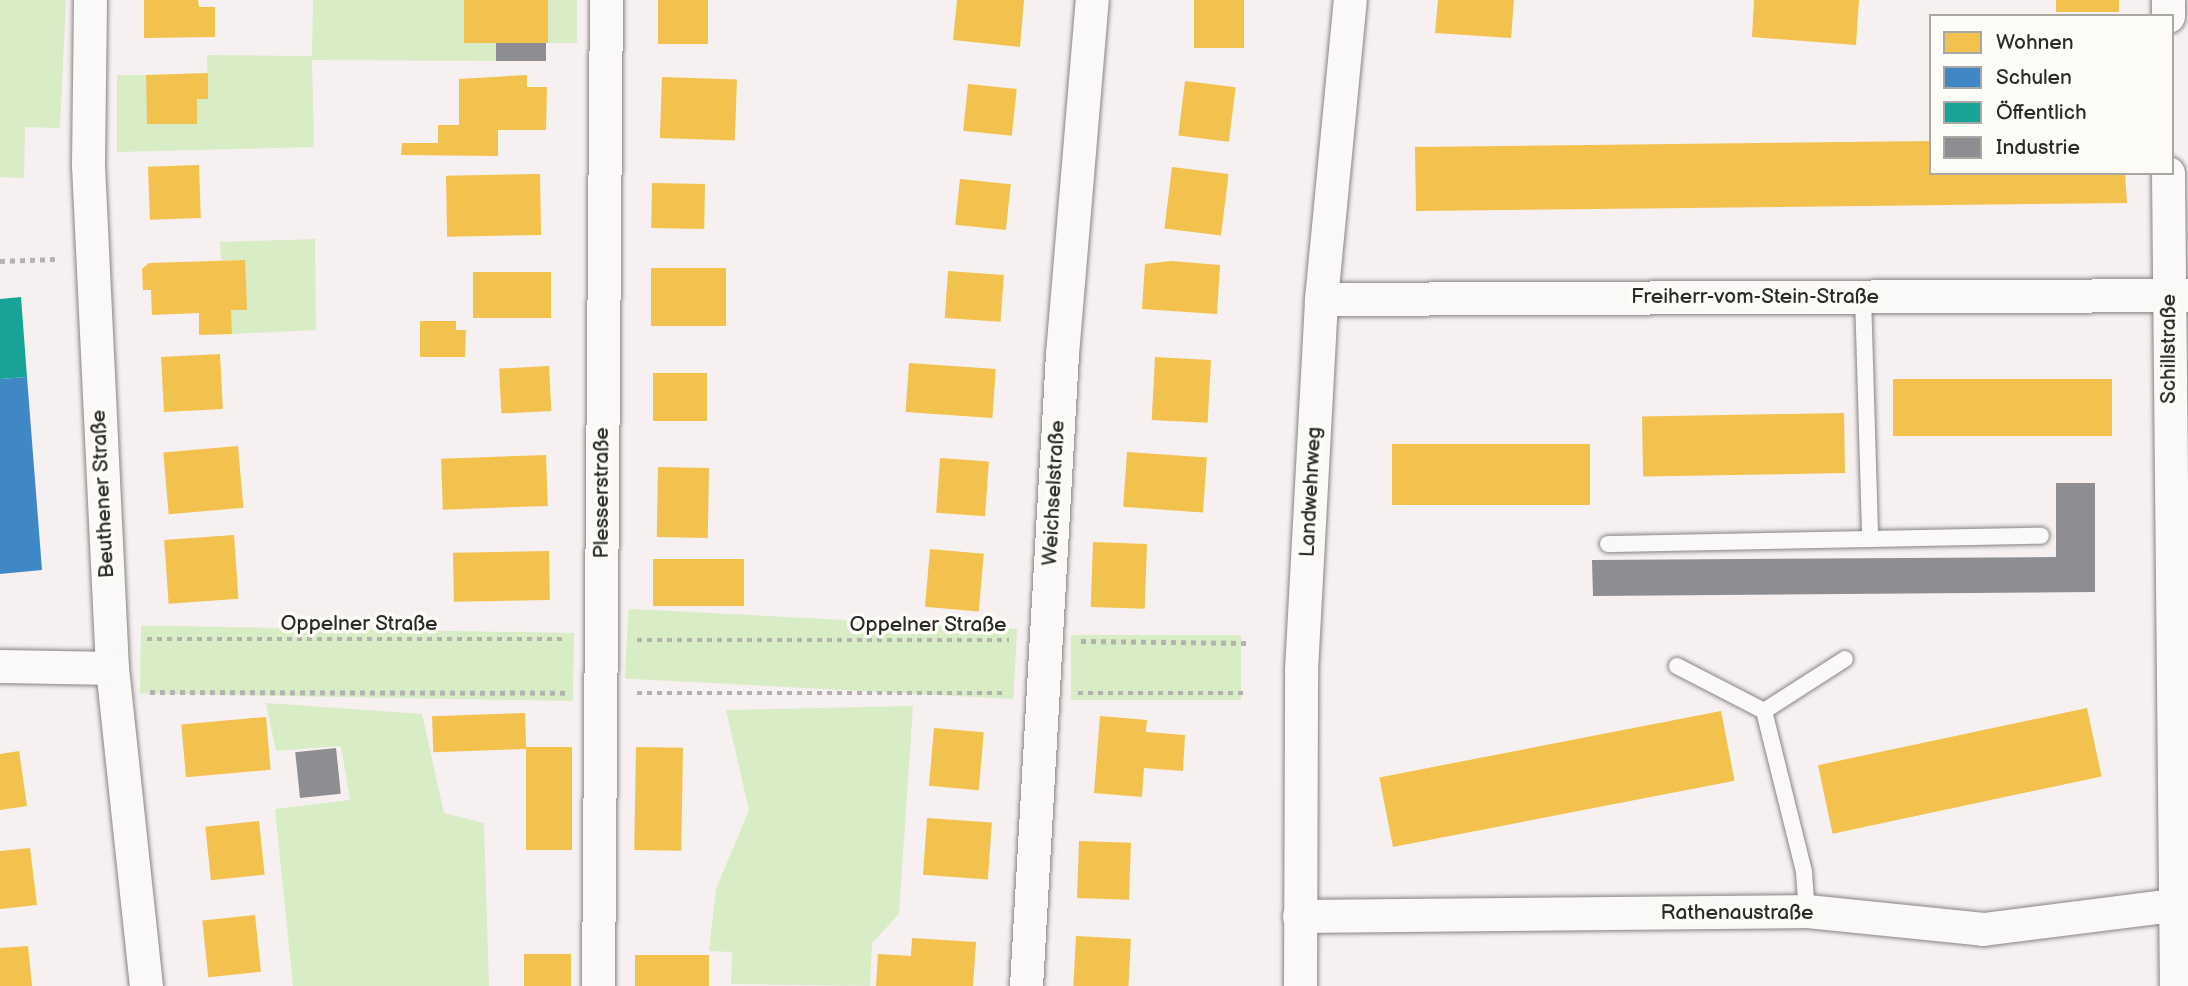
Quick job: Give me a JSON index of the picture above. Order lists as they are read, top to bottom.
{
  "streets": {
    "street": [
      "Freiherr-vom-Stein-Straße",
      "Schillstraße",
      "Landwehrweg",
      "Plesserstraße",
      "Weichselstraße",
      "Beuthener Straße",
      "Rathenaustraße"
    ],
    "path": ["Oppelner Straße"]
  },
  "crossings": [
    ["Freiherr-vom-Stein-Straße", "Schillstraße"],
    ["Freiherr-vom-Stein-Straße", "Landwehrweg"],
    ["Schillstraße", "Rathenaustraße"],
    ["Landwehrweg", "Rathenaustraße"]
  ],
  "legend": [
    "Wohnen",
    "Schulen",
    "Öffentlich",
    "Industrie"
  ]
}
